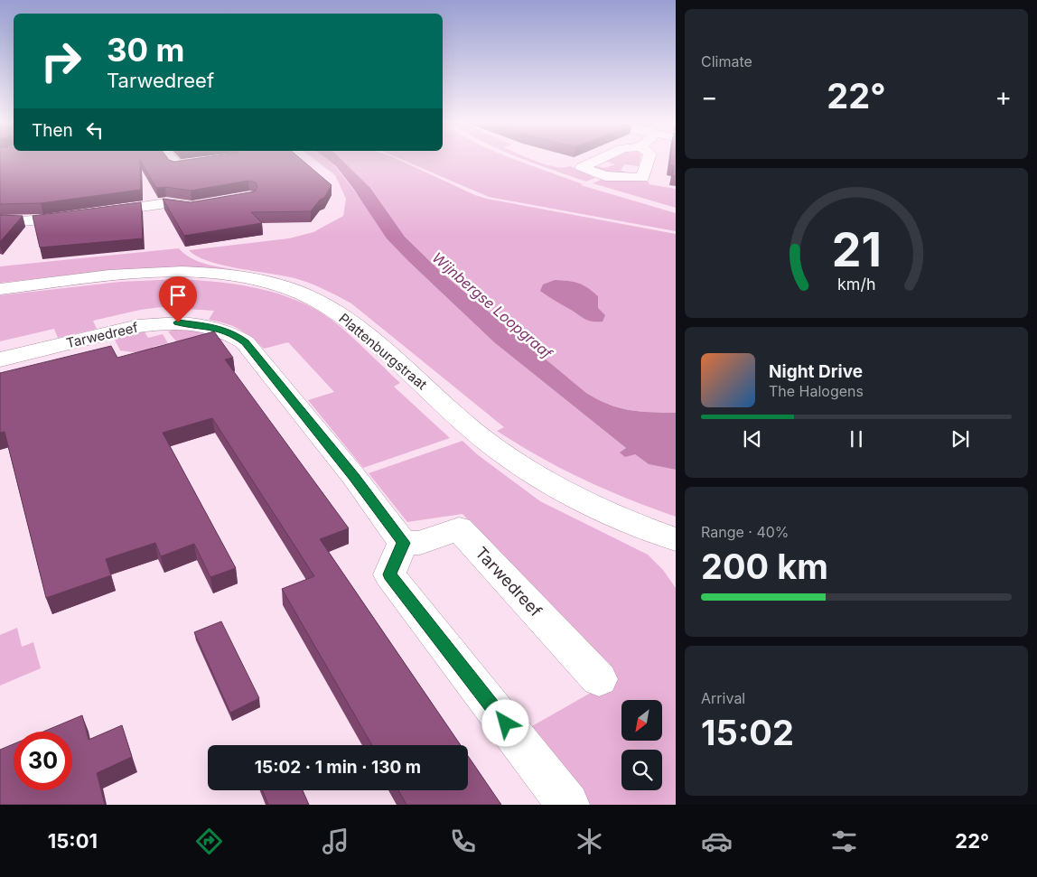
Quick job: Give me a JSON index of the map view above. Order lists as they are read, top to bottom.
{
  "streets": {
    "street": ["Tarwedreef", "Plattenburgstraat"]
  },
  "water": ["Wijnbergse Loopgraaf"],
  "north": "bottom left",
  "page": {
    "tile": [
      "Climate",
      ["Range · 40%", "200 km"],
      ["Arrival", "15:02"]
    ],
    "turn": ["30 m", "Tarwedreef"],
    "heat": ["−", "22°", "+"],
    "then": "Then",
    "song": ["Night Drive", "The Halogens"],
    "limit": "30",
    "trip": "15:02 · 1 min · 130 m",
    "tabs": ["15:01", "22°"],
    "gauge": ["21", "km/h"]
  }
}
